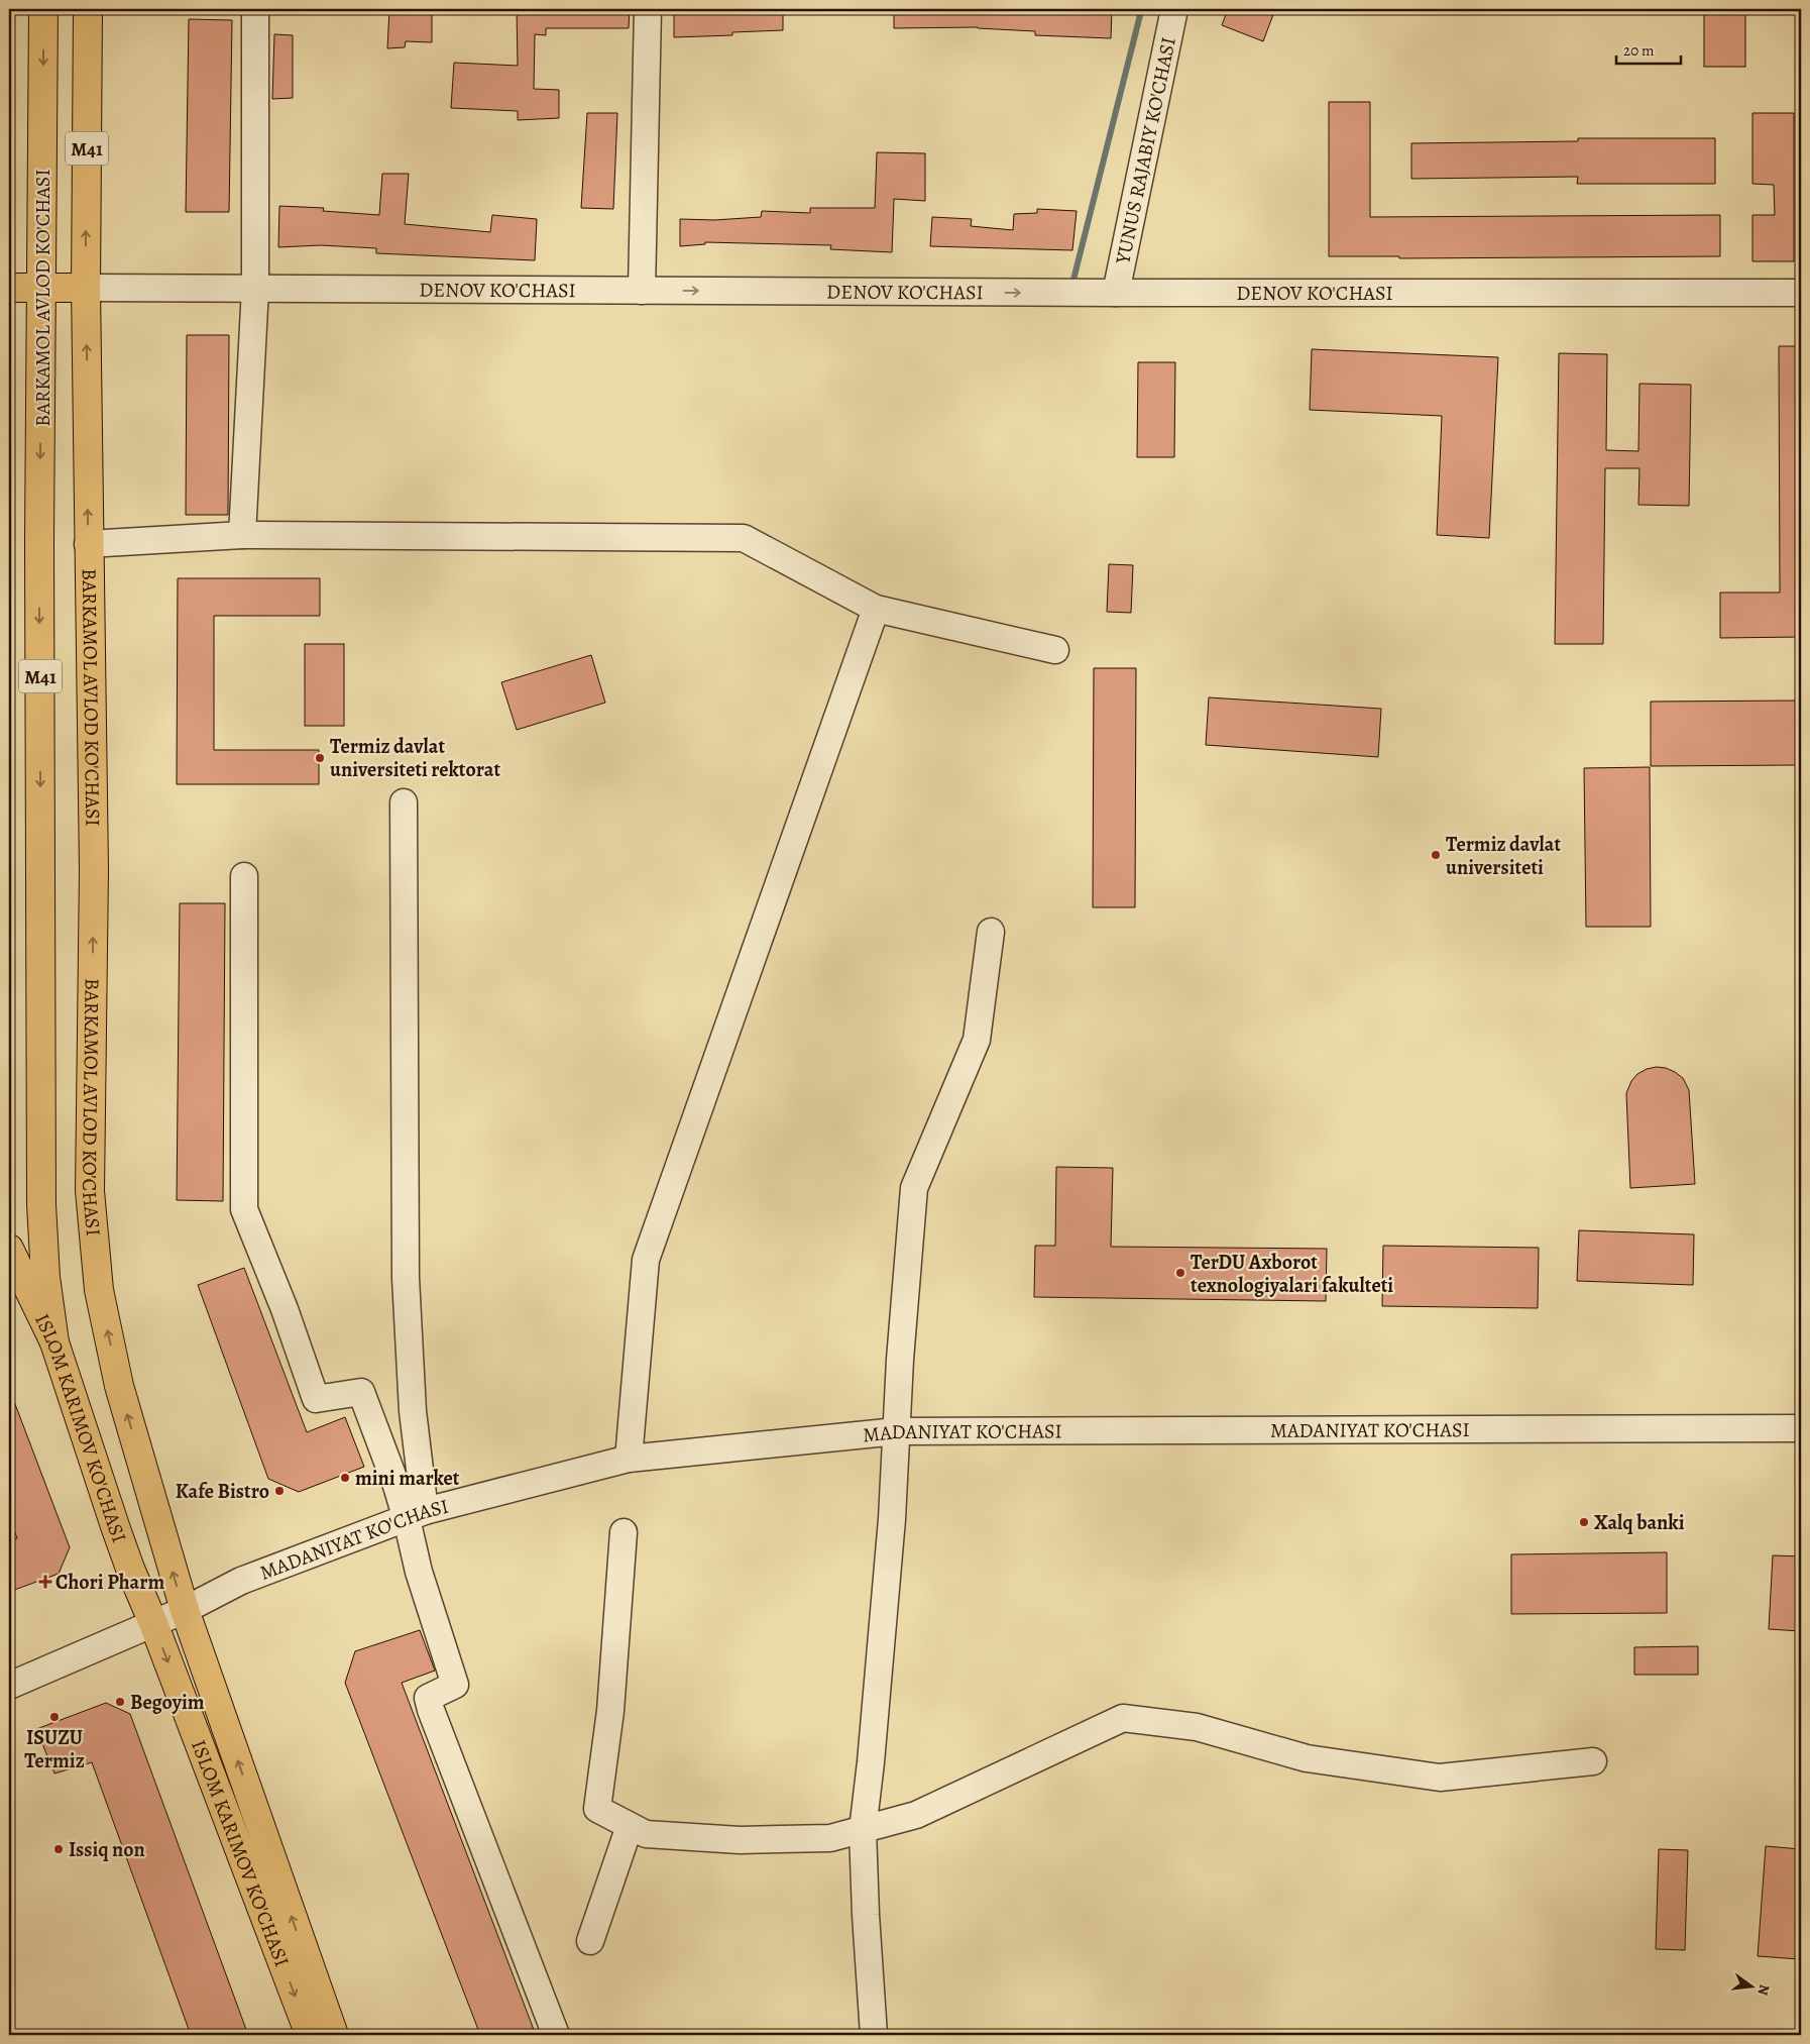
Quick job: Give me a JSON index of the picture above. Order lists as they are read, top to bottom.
{
  "streets": {
    "main road": [
      "M41",
      "DENOV KO'CHASI",
      "BARKAMOL AVLOD KO'CHASI",
      "ISLOM KARIMOV KO'CHASI"
    ],
    "street": ["YUNUS RAJABIY KO'CHASI", "MADANIYAT KO'CHASI"]
  },
  "crossings": [
    ["YUNUS RAJABIY KO'CHASI", "DENOV KO'CHASI"],
    ["DENOV KO'CHASI", "BARKAMOL AVLOD KO'CHASI"],
    ["BARKAMOL AVLOD KO'CHASI", "ISLOM KARIMOV KO'CHASI"],
    ["ISLOM KARIMOV KO'CHASI", "MADANIYAT KO'CHASI"]
  ],
  "places": {
    "other": [
      "Termiz davlat universiteti rektorat",
      "Termiz davlat universiteti",
      "TerDU Axborot texnologiyalari fakulteti",
      "mini market",
      "Kafe Bistro",
      "Xalq banki",
      "Begoyim",
      "ISUZU Termiz",
      "Issiq non"
    ],
    "health": ["Chori Pharm"]
  },
  "scale_bar": "20 m",
  "north": "right"
}
